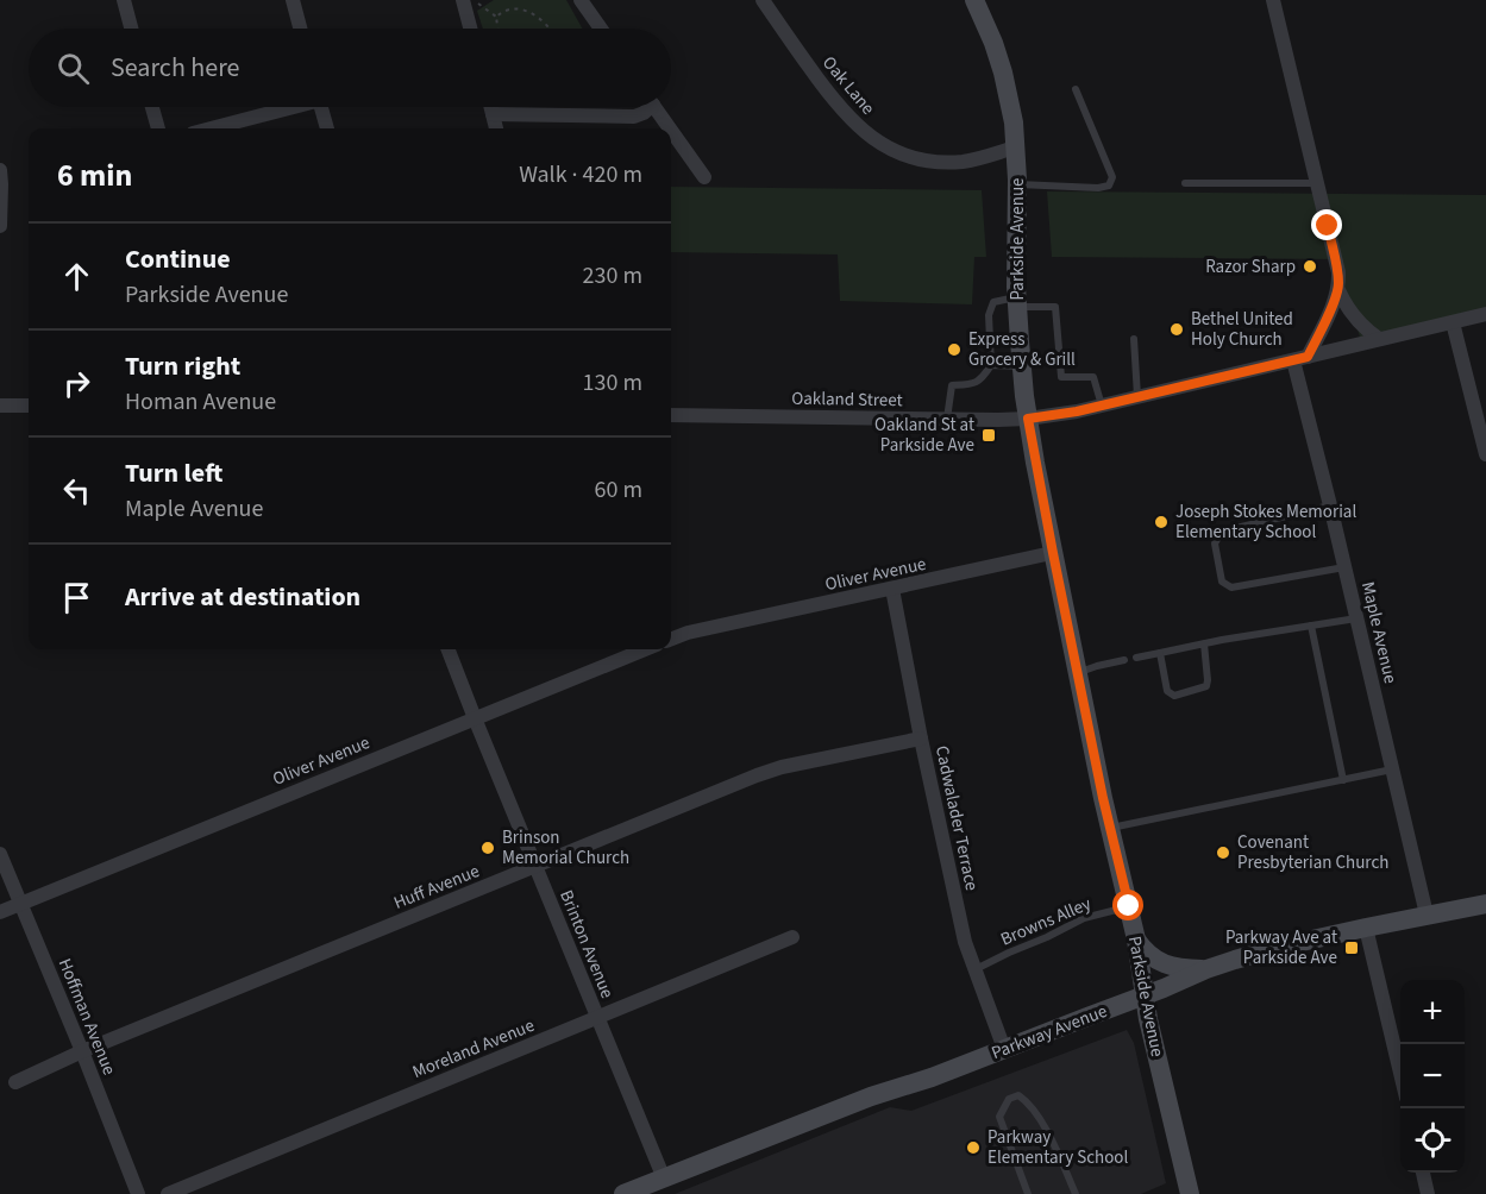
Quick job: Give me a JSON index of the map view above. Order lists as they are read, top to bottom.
{
  "streets": {
    "main road": ["Parkside Avenue", "Parkway Avenue"],
    "street": [
      "Oak Lane",
      "Oakland Street",
      "Oliver Avenue",
      "Maple Avenue",
      "Cadwalader Terrace",
      "Huff Avenue",
      "Brinton Avenue",
      "Hoffman Avenue",
      "Moreland Avenue"
    ],
    "lane": ["Browns Alley"]
  },
  "crossings": [
    ["Oak Lane", "Parkside Avenue"],
    ["Parkside Avenue", "Oakland Street"],
    ["Parkside Avenue", "Oliver Avenue"],
    ["Parkside Avenue", "Browns Alley"],
    ["Parkside Avenue", "Parkway Avenue"],
    ["Oakland Street", "Maple Avenue"],
    ["Oliver Avenue", "Cadwalader Terrace"],
    ["Oliver Avenue", "Brinton Avenue"],
    ["Oliver Avenue", "Hoffman Avenue"],
    ["Maple Avenue", "Parkway Avenue"],
    ["Cadwalader Terrace", "Huff Avenue"],
    ["Cadwalader Terrace", "Browns Alley"],
    ["Cadwalader Terrace", "Parkway Avenue"],
    ["Huff Avenue", "Brinton Avenue"],
    ["Huff Avenue", "Hoffman Avenue"],
    ["Brinton Avenue", "Parkway Avenue"],
    ["Brinton Avenue", "Moreland Avenue"]
  ],
  "places": {
    "other": [
      "Razor Sharp",
      "Bethel United Holy Church",
      "Express Grocery & Grill",
      "Joseph Stokes Memorial Elementary School",
      "Brinson Memorial Church",
      "Covenant Presbyterian Church",
      "Parkway Elementary School"
    ],
    "transit": ["Oakland St at Parkside Ave", "Parkway Ave at Parkside Ave"]
  },
  "page": {
    "search": "Search here",
    "heading": ["6 min", "Walk · 420 m"],
    "list": [
      ["Continue", "Parkside Avenue", "230 m"],
      ["Turn right", "Homan Avenue", "130 m"],
      ["Turn left", "Maple Avenue", "60 m"],
      "Arrive at destination"
    ],
    "map_buttons": ["+", "−"]
  }
}
